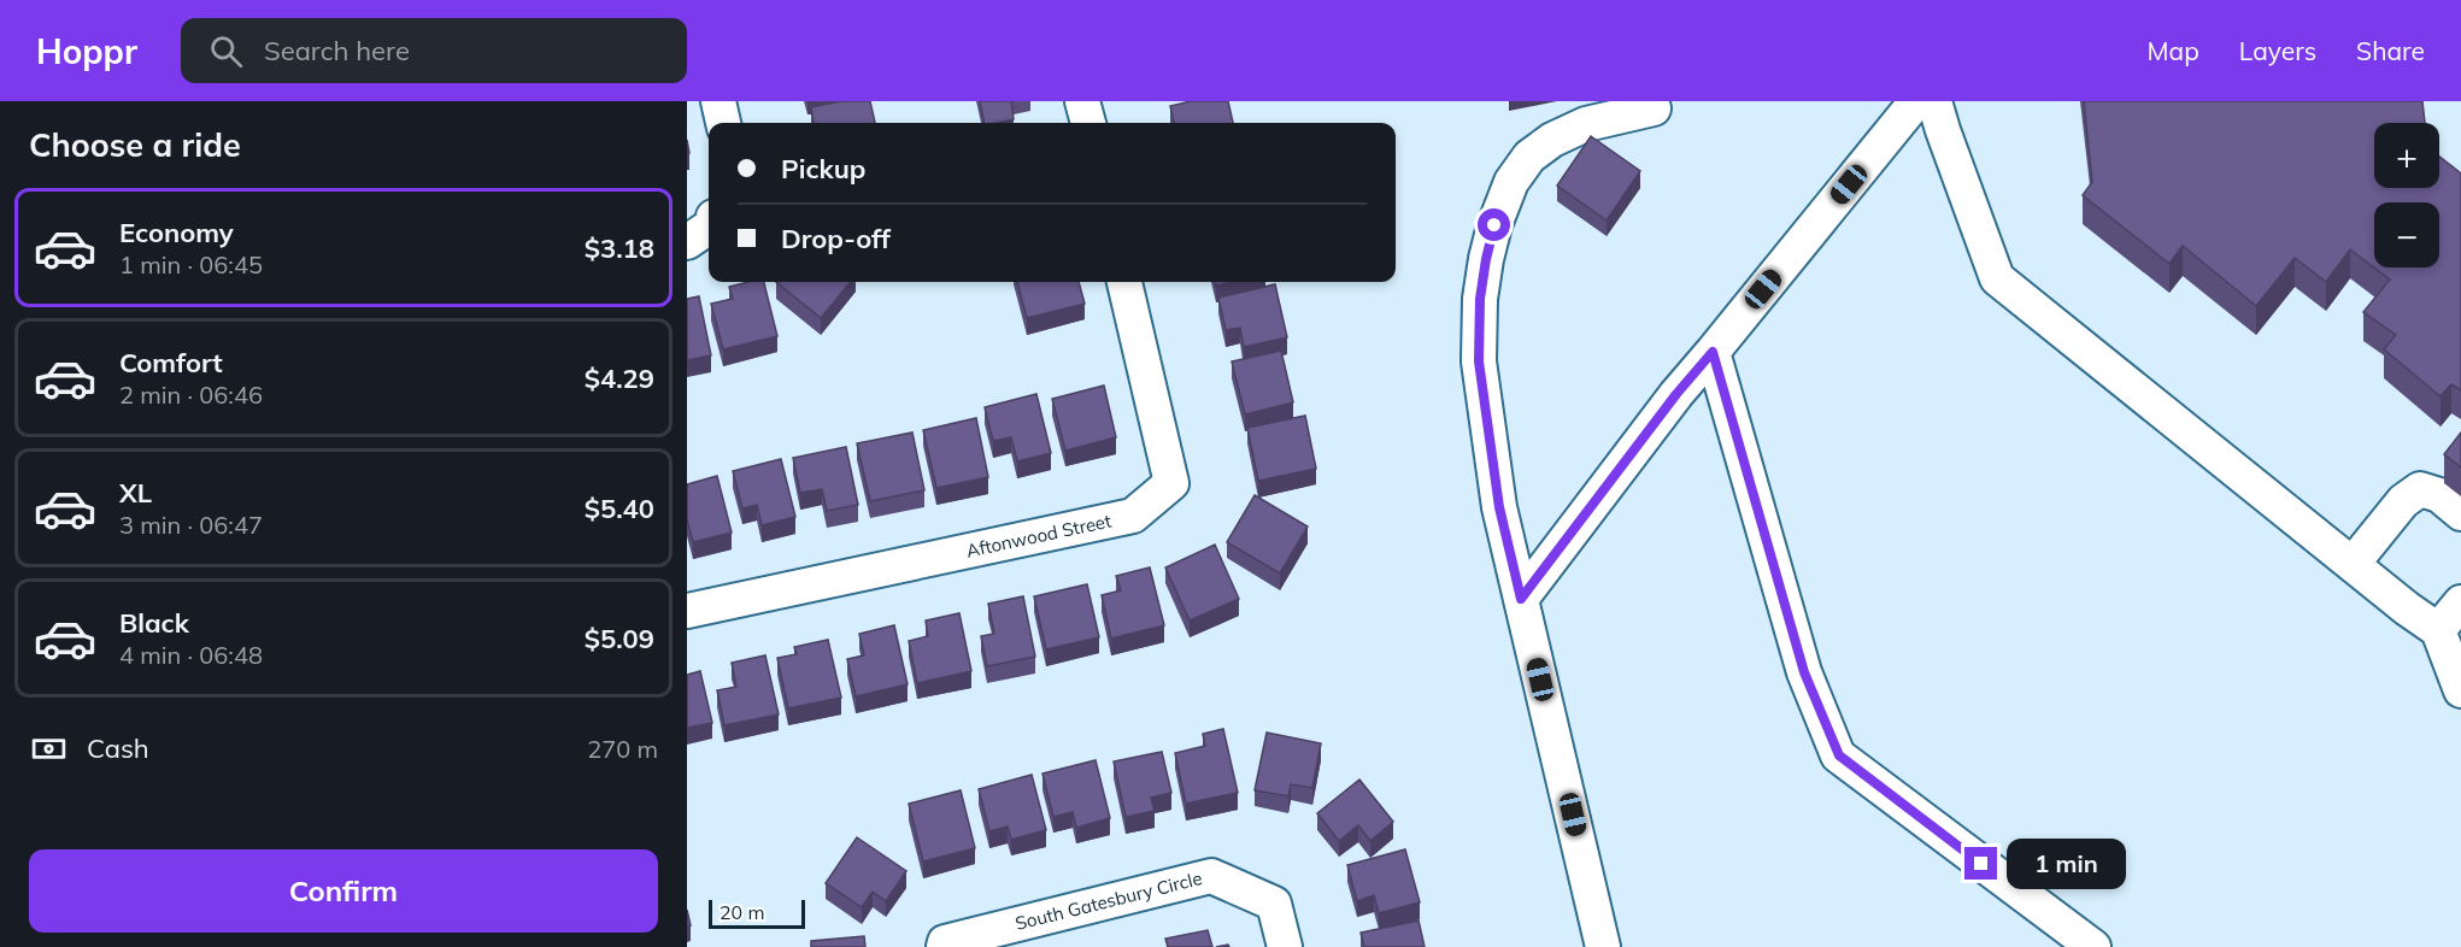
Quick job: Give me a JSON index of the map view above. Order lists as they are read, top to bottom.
{
  "streets": {
    "street": ["Aftonwood Street", "South Gatesbury Circle"]
  },
  "scale_bar": "20 m",
  "page": {
    "header": "Hoppr",
    "search": "Search here",
    "nav": ["Map", "Layers", "Share"],
    "heading": "Choose a ride",
    "map_buttons": ["+", "−"],
    "banner": ["Pickup", "Drop-off"],
    "list": [
      {
        "name": "Economy",
        "note": "1 min · 06:45",
        "value": "$3.18"
      },
      {
        "name": "Comfort",
        "note": "2 min · 06:46",
        "value": "$4.29"
      },
      {
        "name": "XL",
        "note": "3 min · 06:47",
        "value": "$5.40"
      },
      {
        "name": "Black",
        "note": "4 min · 06:48",
        "value": "$5.09"
      }
    ],
    "pay": ["Cash", "270 m"],
    "buttons": "Confirm",
    "bubble": "1 min",
    "scale": "20 m"
  }
}
